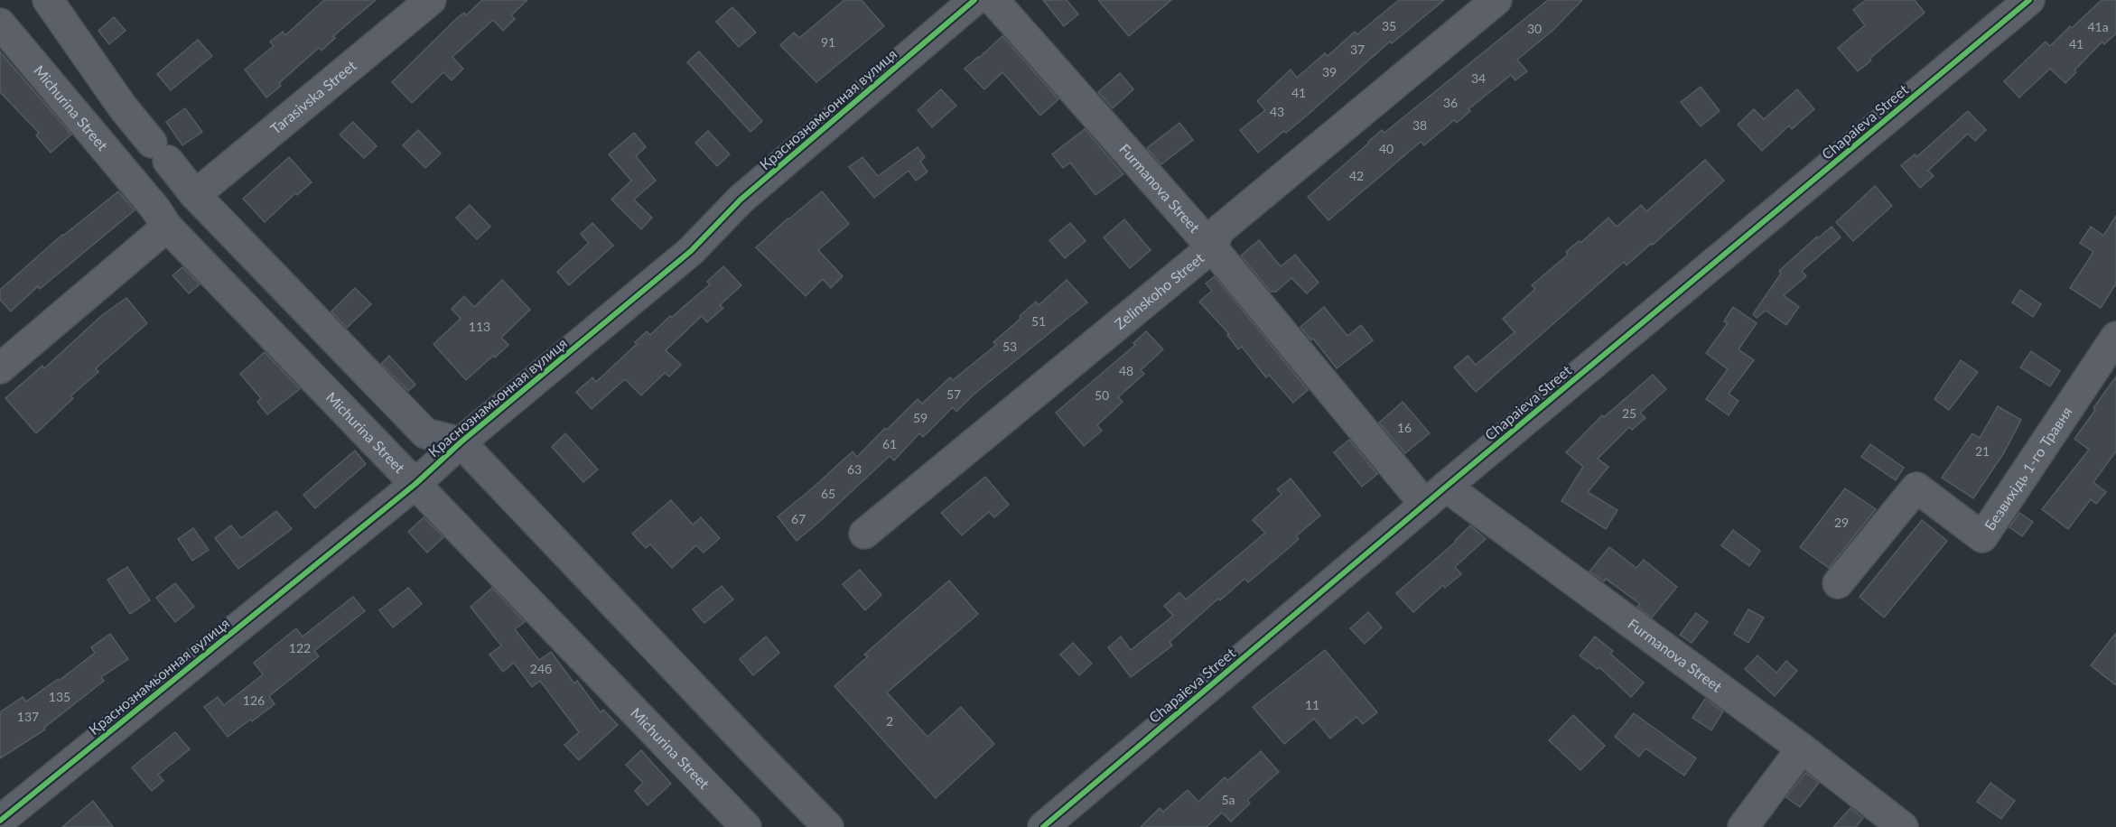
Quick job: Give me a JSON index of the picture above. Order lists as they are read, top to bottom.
{
  "streets": {
    "street": [
      "Tarasivska Street",
      "Michurina Street",
      "Краснознамьонная вулиця",
      "Chapaieva Street",
      "Furmanova Street",
      "Zelinskoho Street",
      "Безвихідь 1-го Травня"
    ]
  },
  "crossings": [
    ["Michurina Street", "Краснознамьонная вулиця"],
    ["Chapaieva Street", "Furmanova Street"],
    ["Furmanova Street", "Zelinskoho Street"]
  ],
  "house_numbers": [
    "35",
    "41а",
    "30",
    "91",
    "41",
    "37",
    "39",
    "34",
    "41",
    "36",
    "43",
    "38",
    "40",
    "42",
    "51",
    "113",
    "53",
    "48",
    "57",
    "50",
    "25",
    "59",
    "16",
    "61",
    "21",
    "63",
    "65",
    "67",
    "29",
    "122",
    "24б",
    "135",
    "126",
    "11",
    "137",
    "2",
    "5а"
  ]
}
